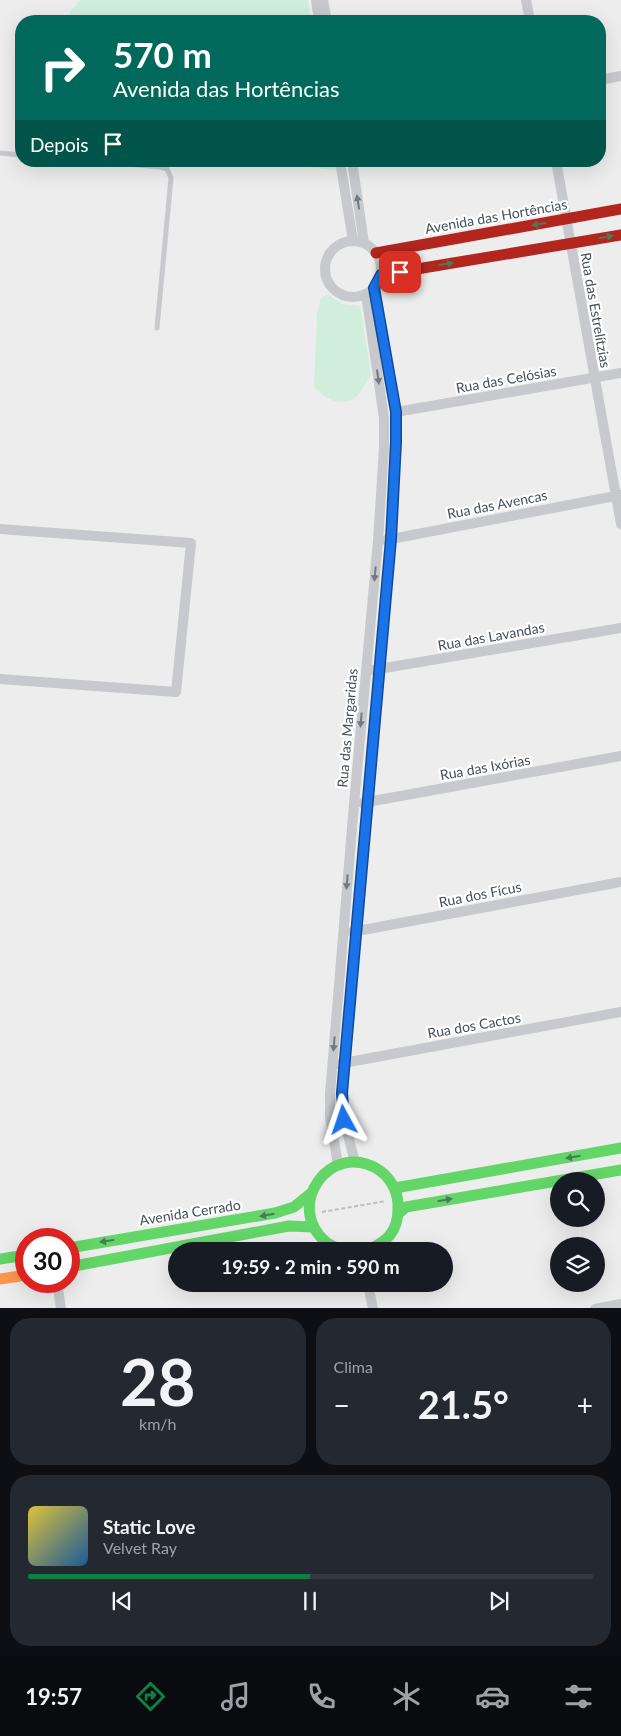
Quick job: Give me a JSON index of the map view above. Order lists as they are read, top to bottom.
{
  "streets": {
    "street": [
      "Avenida das Hortências",
      "Rua das Estrelítzias",
      "Rua das Celósias",
      "Rua das Avencas",
      "Rua das Lavandas",
      "Rua das Margaridas",
      "Rua das Ixórias",
      "Rua dos Fícus",
      "Rua dos Cactos",
      "Avenida Cerrado"
    ]
  },
  "crossings": [
    ["Avenida das Hortências", "Rua das Estrelítzias"],
    ["Avenida das Hortências", "Rua das Margaridas"],
    ["Rua das Estrelítzias", "Rua das Celósias"],
    ["Rua das Estrelítzias", "Rua das Avencas"],
    ["Rua das Celósias", "Rua das Margaridas"],
    ["Rua das Avencas", "Rua das Margaridas"],
    ["Rua das Lavandas", "Rua das Margaridas"],
    ["Rua das Margaridas", "Rua das Ixórias"],
    ["Rua das Margaridas", "Rua dos Fícus"],
    ["Rua das Margaridas", "Rua dos Cactos"]
  ],
  "page": {
    "turn": ["570 m", "Avenida das Hortências"],
    "then": "Depois",
    "limit": "30",
    "trip": "19:59 · 2 min · 590 m",
    "tile": [
      ["28", "km/h"],
      "Clima"
    ],
    "heat": ["−", "21.5°", "+"],
    "song": ["Static Love", "Velvet Ray"],
    "tabs": "19:57"
  }
}
